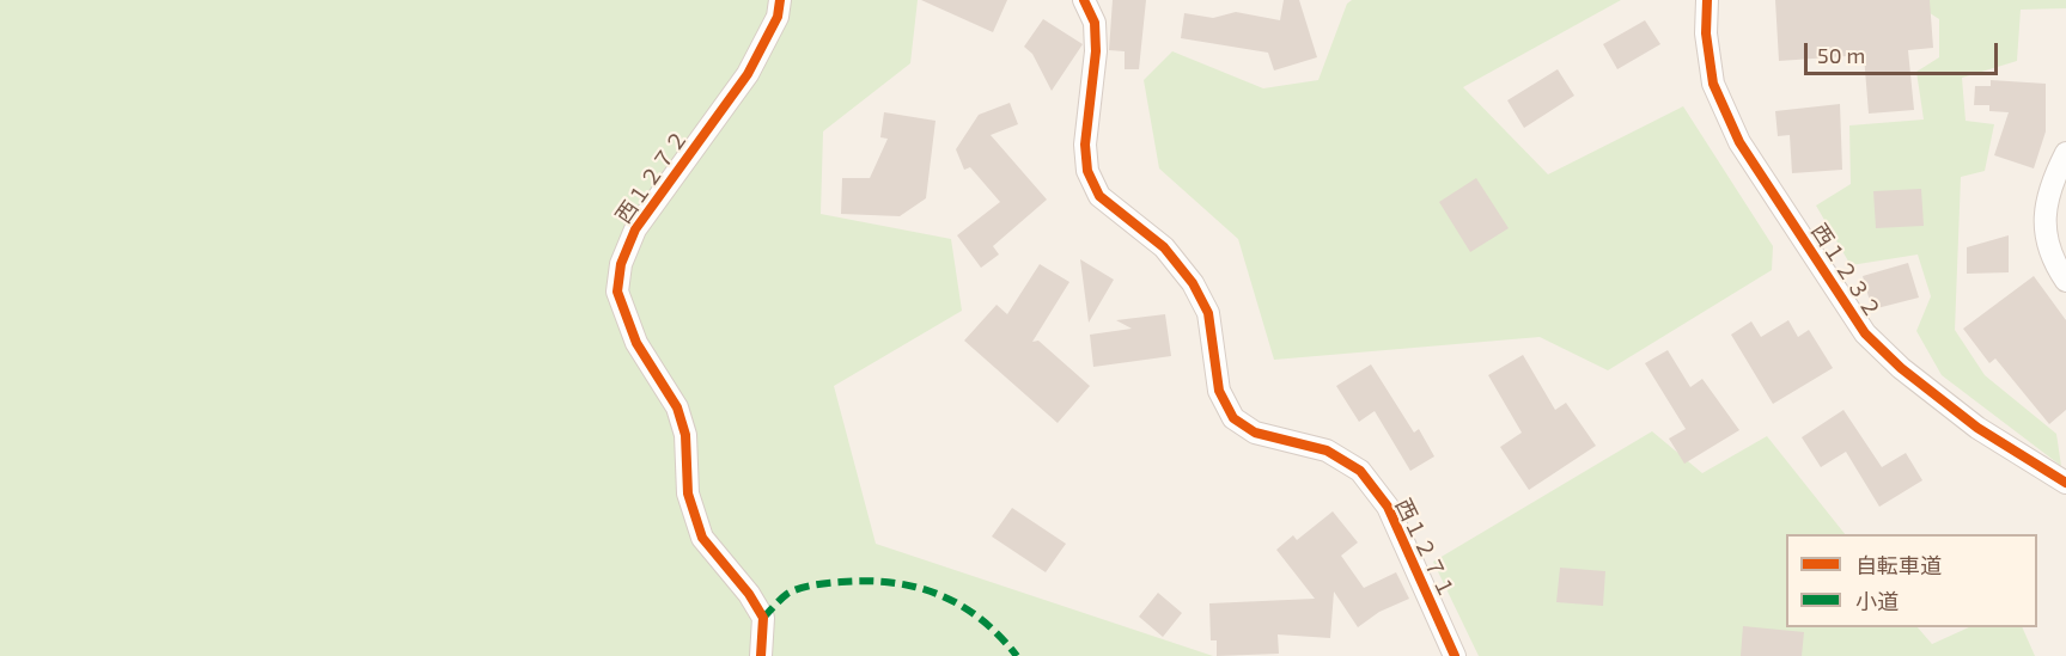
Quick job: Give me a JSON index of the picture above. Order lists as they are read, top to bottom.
{
  "streets": {
    "street": ["西１２７２", "西１２３２", "西１２７１"]
  },
  "legend": ["自転車道", "小道"],
  "scale_bar": "50 m"
}
